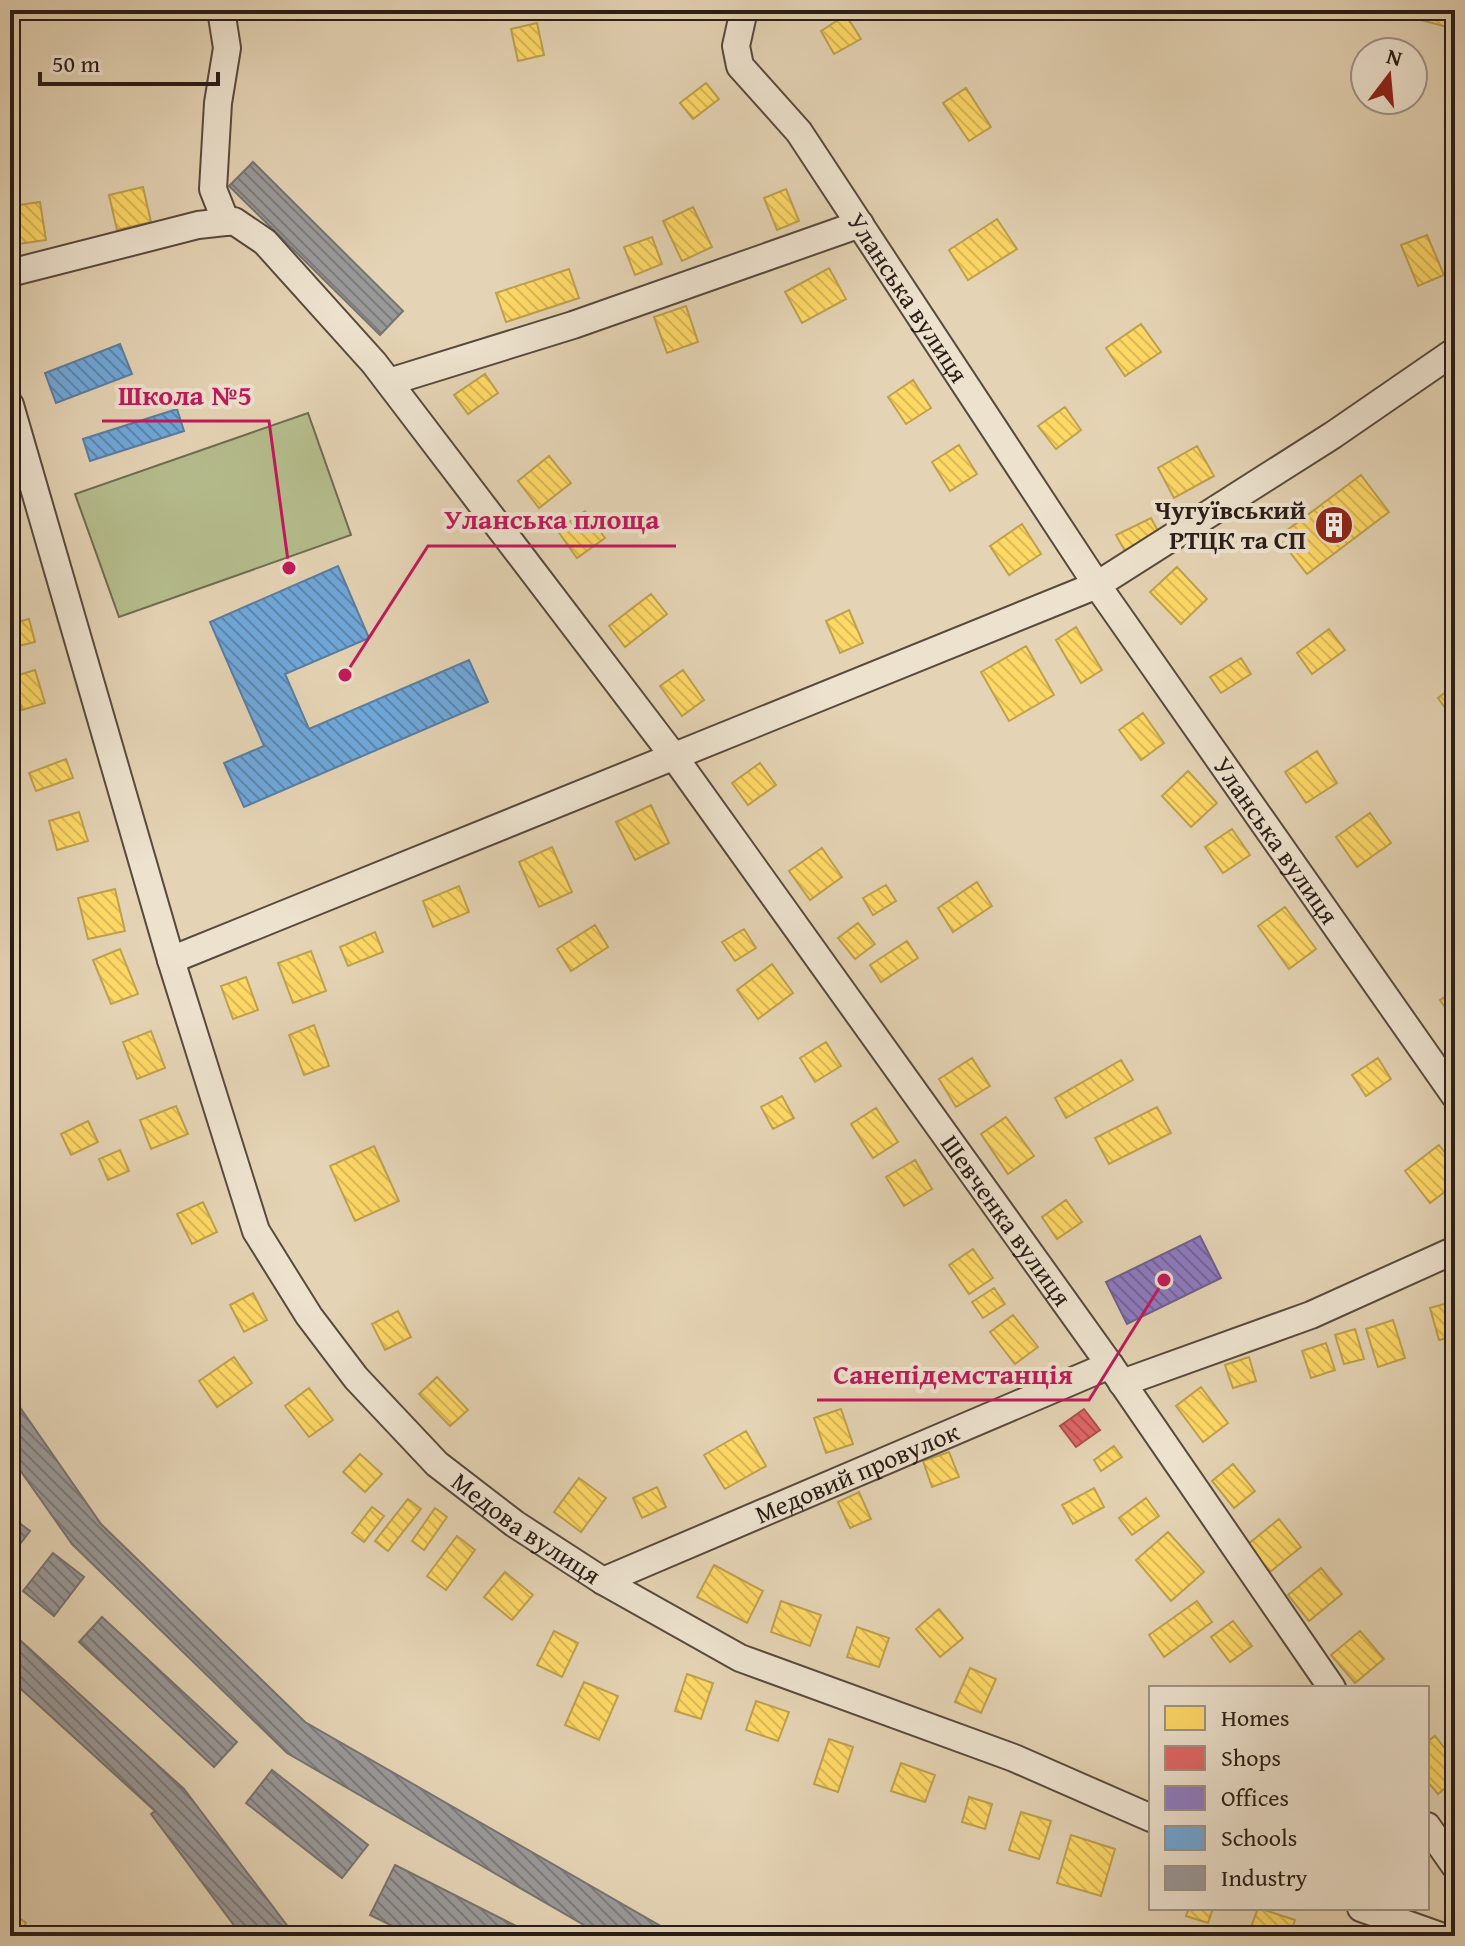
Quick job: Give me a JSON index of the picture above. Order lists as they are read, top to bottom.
{
  "streets": {
    "street": [
      "Уланська вулиця",
      "Шевченка вулиця",
      "Медовий провулок",
      "Медова вулиця"
    ]
  },
  "crossings": [
    ["Шевченка вулиця", "Медовий провулок"],
    ["Медовий провулок", "Медова вулиця"]
  ],
  "places": {
    "building": ["Чугуївський РТЦК та СП"],
    "other": ["Школа №5", "Уланська площа", "Санепідемстанція"]
  },
  "legend": [
    "Homes",
    "Shops",
    "Offices",
    "Schools",
    "Industry"
  ],
  "scale_bar": "50 m",
  "north": "top"
}
